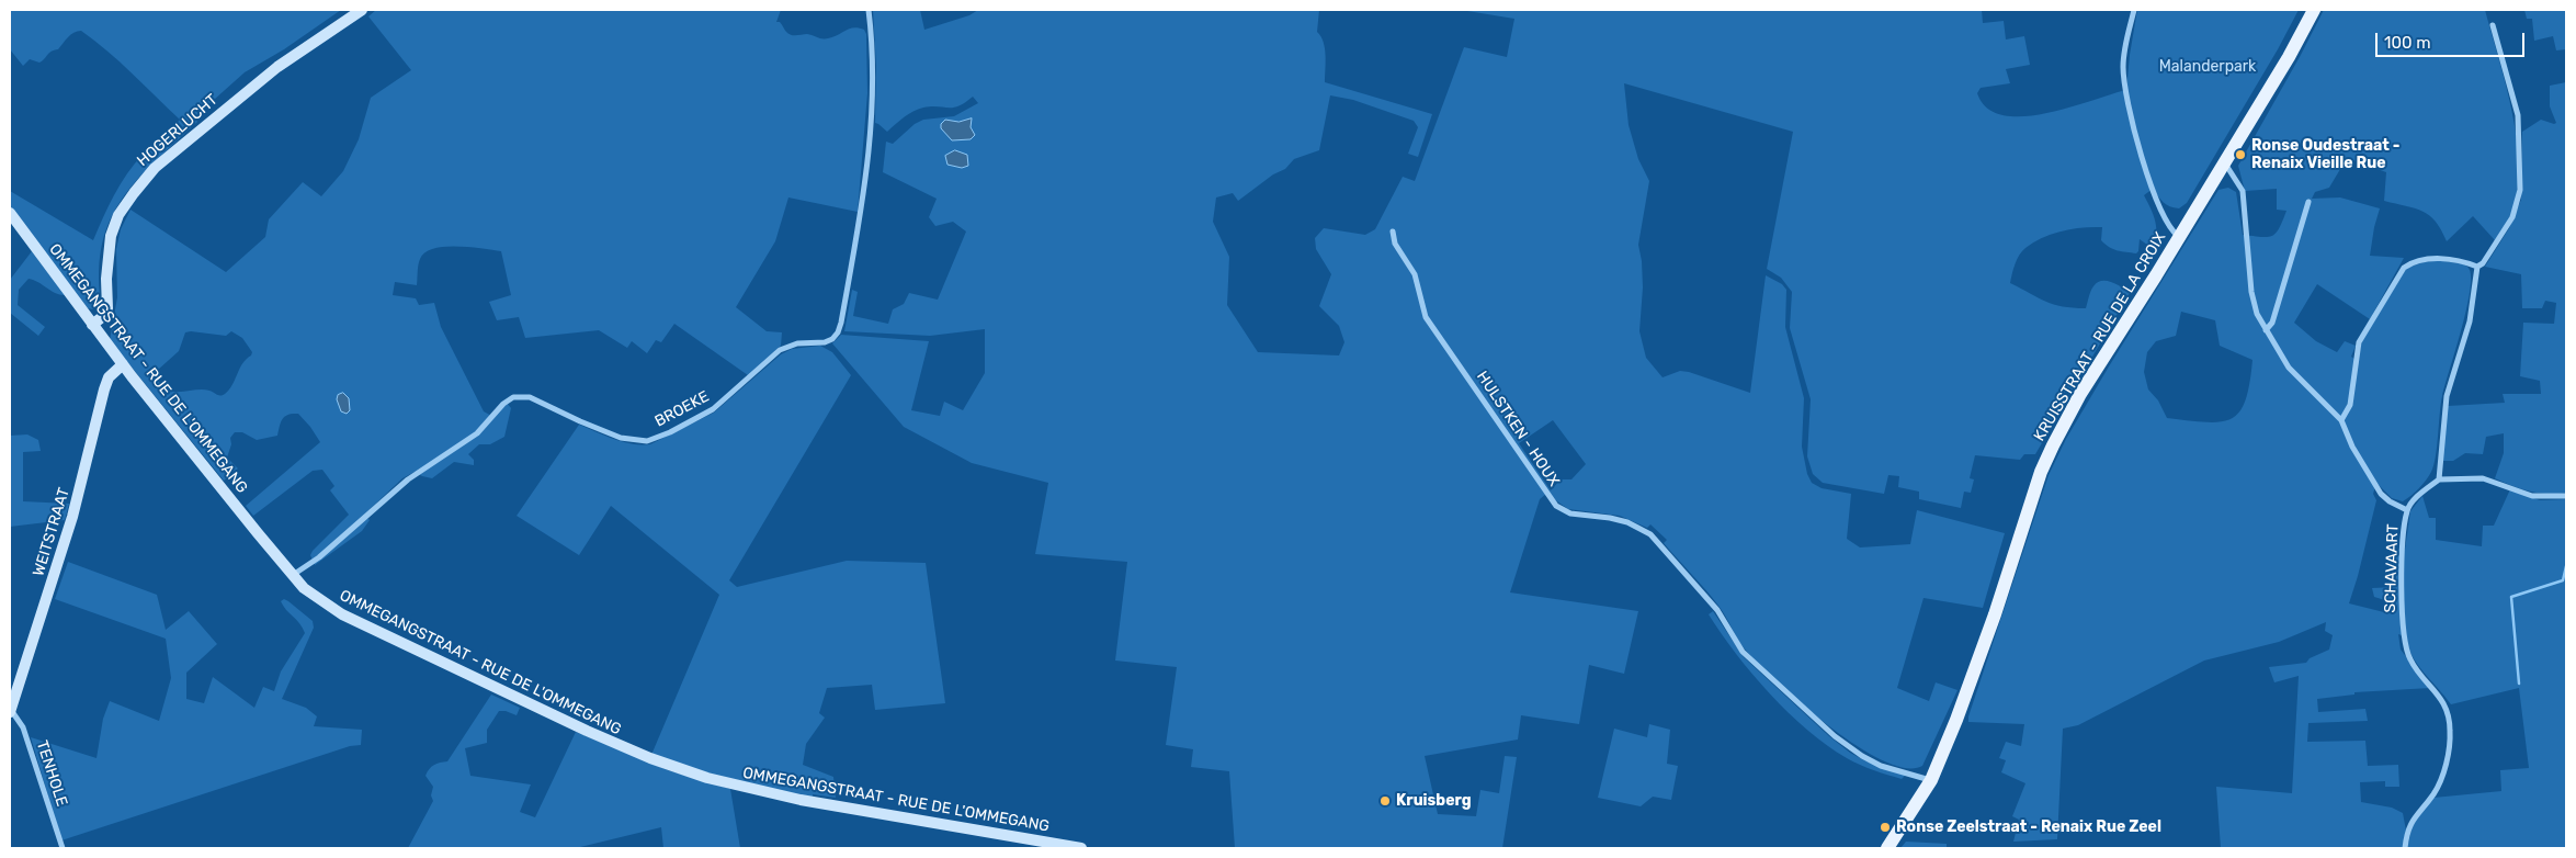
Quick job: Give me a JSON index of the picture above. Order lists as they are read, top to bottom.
{
  "streets": {
    "main road": [
      "HOGERLUCHT",
      "KRUISSTRAAT - RUE DE LA CROIX",
      "OMMEGANGSTRAAT - RUE DE L'OMMEGANG",
      "WEITSTRAAT"
    ],
    "street": [
      "BROEKE",
      "HULSTKEN - HOUX",
      "SCHAVAART",
      "TENHOLE"
    ]
  },
  "crossings": [
    ["HOGERLUCHT", "OMMEGANGSTRAAT - RUE DE L'OMMEGANG"],
    ["KRUISSTRAAT - RUE DE LA CROIX", "HULSTKEN - HOUX"],
    ["KRUISSTRAAT - RUE DE LA CROIX", "SCHAVAART"],
    ["OMMEGANGSTRAAT - RUE DE L'OMMEGANG", "BROEKE"],
    ["OMMEGANGSTRAAT - RUE DE L'OMMEGANG", "WEITSTRAAT"],
    ["WEITSTRAAT", "TENHOLE"]
  ],
  "parks": ["Malanderpark"],
  "places": ["Ronse Oudestraat - Renaix Vieille Rue", "Kruisberg", "Ronse Zeelstraat - Renaix Rue Zeel"],
  "scale_bar": "100 m"
}
